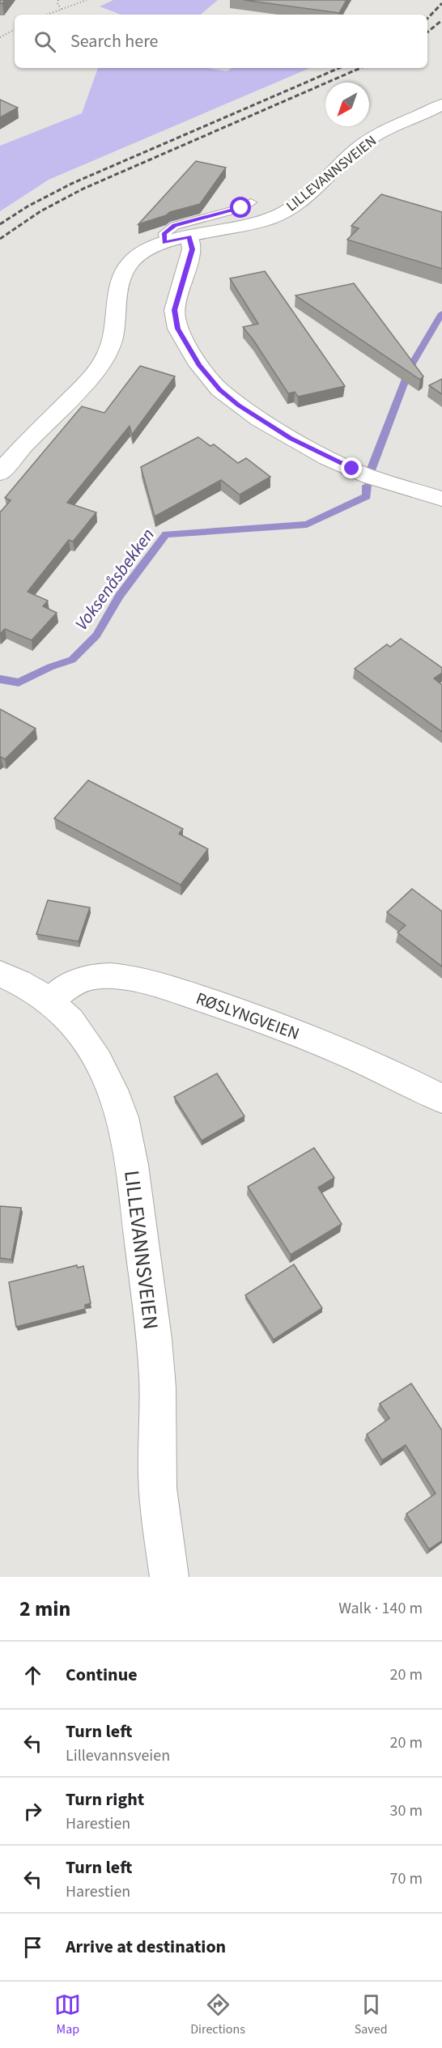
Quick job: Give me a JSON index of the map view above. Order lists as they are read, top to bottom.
{
  "streets": {
    "street": ["LILLEVANNSVEIEN", "RØSLYNGVEIEN"]
  },
  "crossings": [
    ["LILLEVANNSVEIEN", "RØSLYNGVEIEN"]
  ],
  "water": ["Voksenåsbekken"],
  "north": "bottom left",
  "page": {
    "search": "Search here",
    "heading": ["2 min", "Walk · 140 m"],
    "list": [
      ["Continue", "20 m"],
      ["Turn left", "Lillevannsveien", "20 m"],
      ["Turn right", "Harestien", "30 m"],
      ["Turn left", "Harestien", "70 m"],
      "Arrive at destination"
    ],
    "nav": ["Map", "Directions", "Saved"]
  }
}
